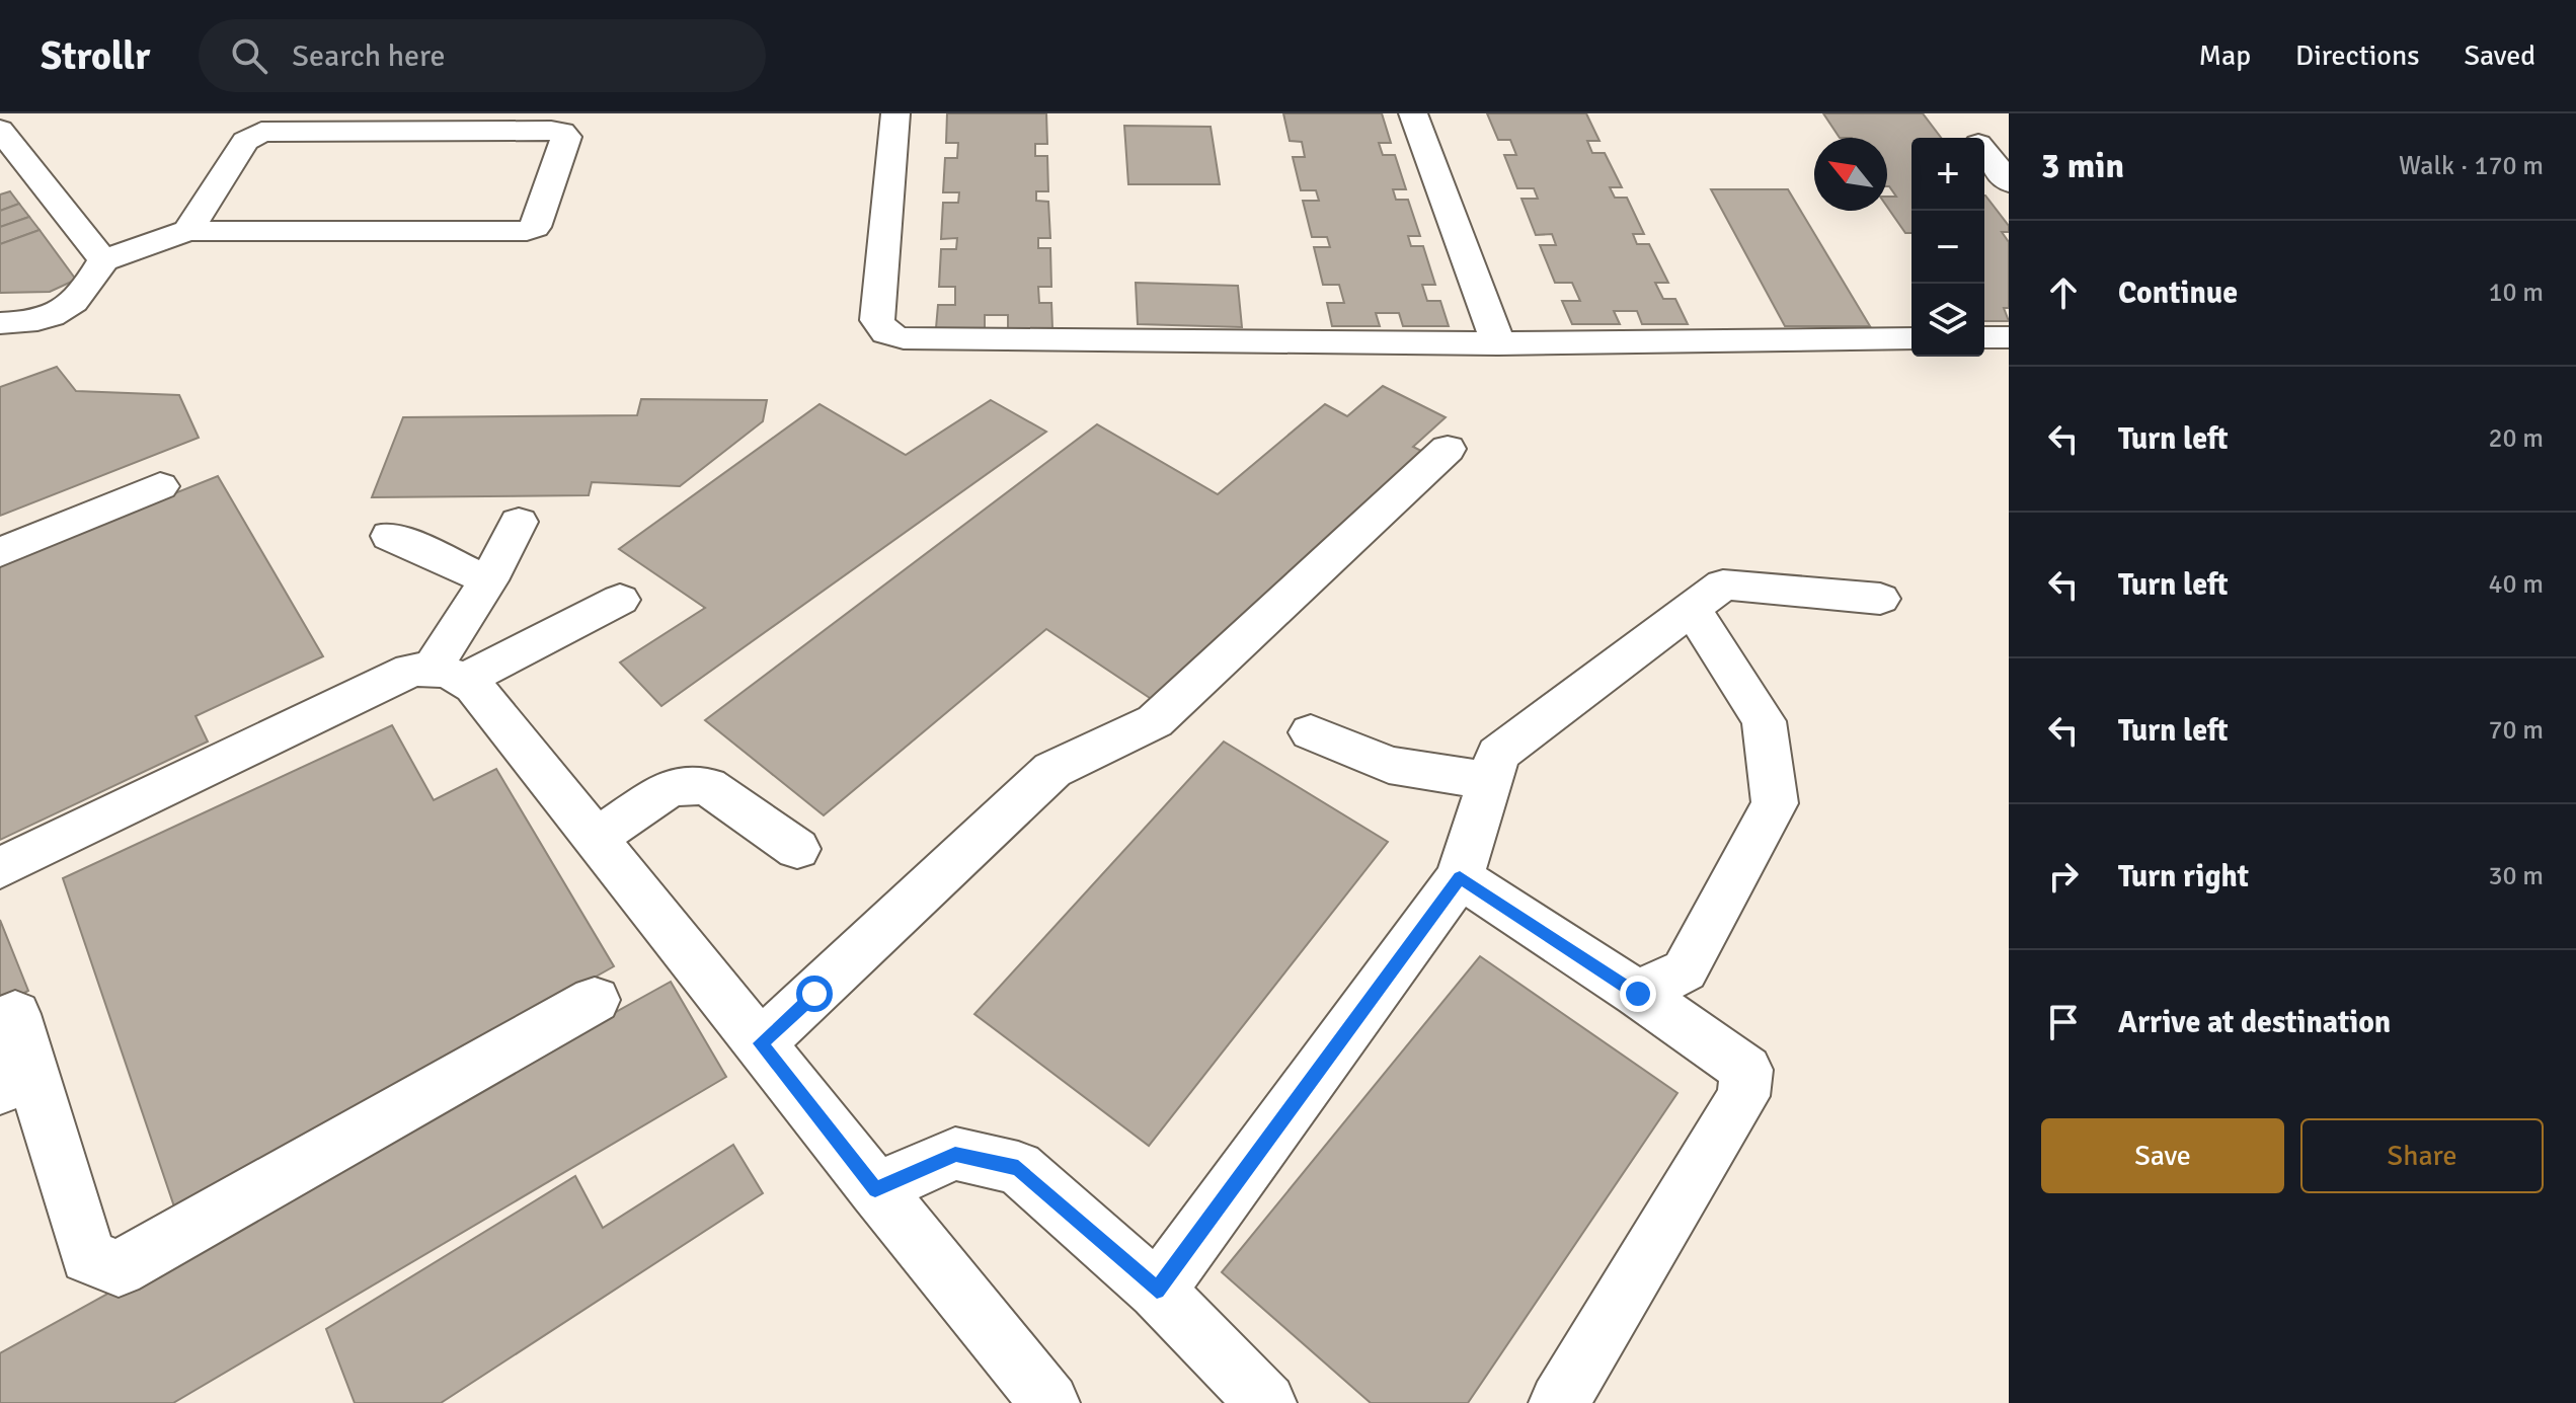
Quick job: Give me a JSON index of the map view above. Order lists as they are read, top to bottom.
{
  "north": "top left",
  "page": {
    "header": "Strollr",
    "search": "Search here",
    "nav": ["Map", "Directions", "Saved"],
    "heading": ["3 min", "Walk · 170 m"],
    "map_buttons": ["+", "−"],
    "list": [
      ["Continue", "10 m"],
      ["Turn left", "20 m"],
      ["Turn left", "40 m"],
      ["Turn left", "70 m"],
      ["Turn right", "30 m"],
      "Arrive at destination"
    ],
    "buttons": ["Save", "Share"]
  }
}
